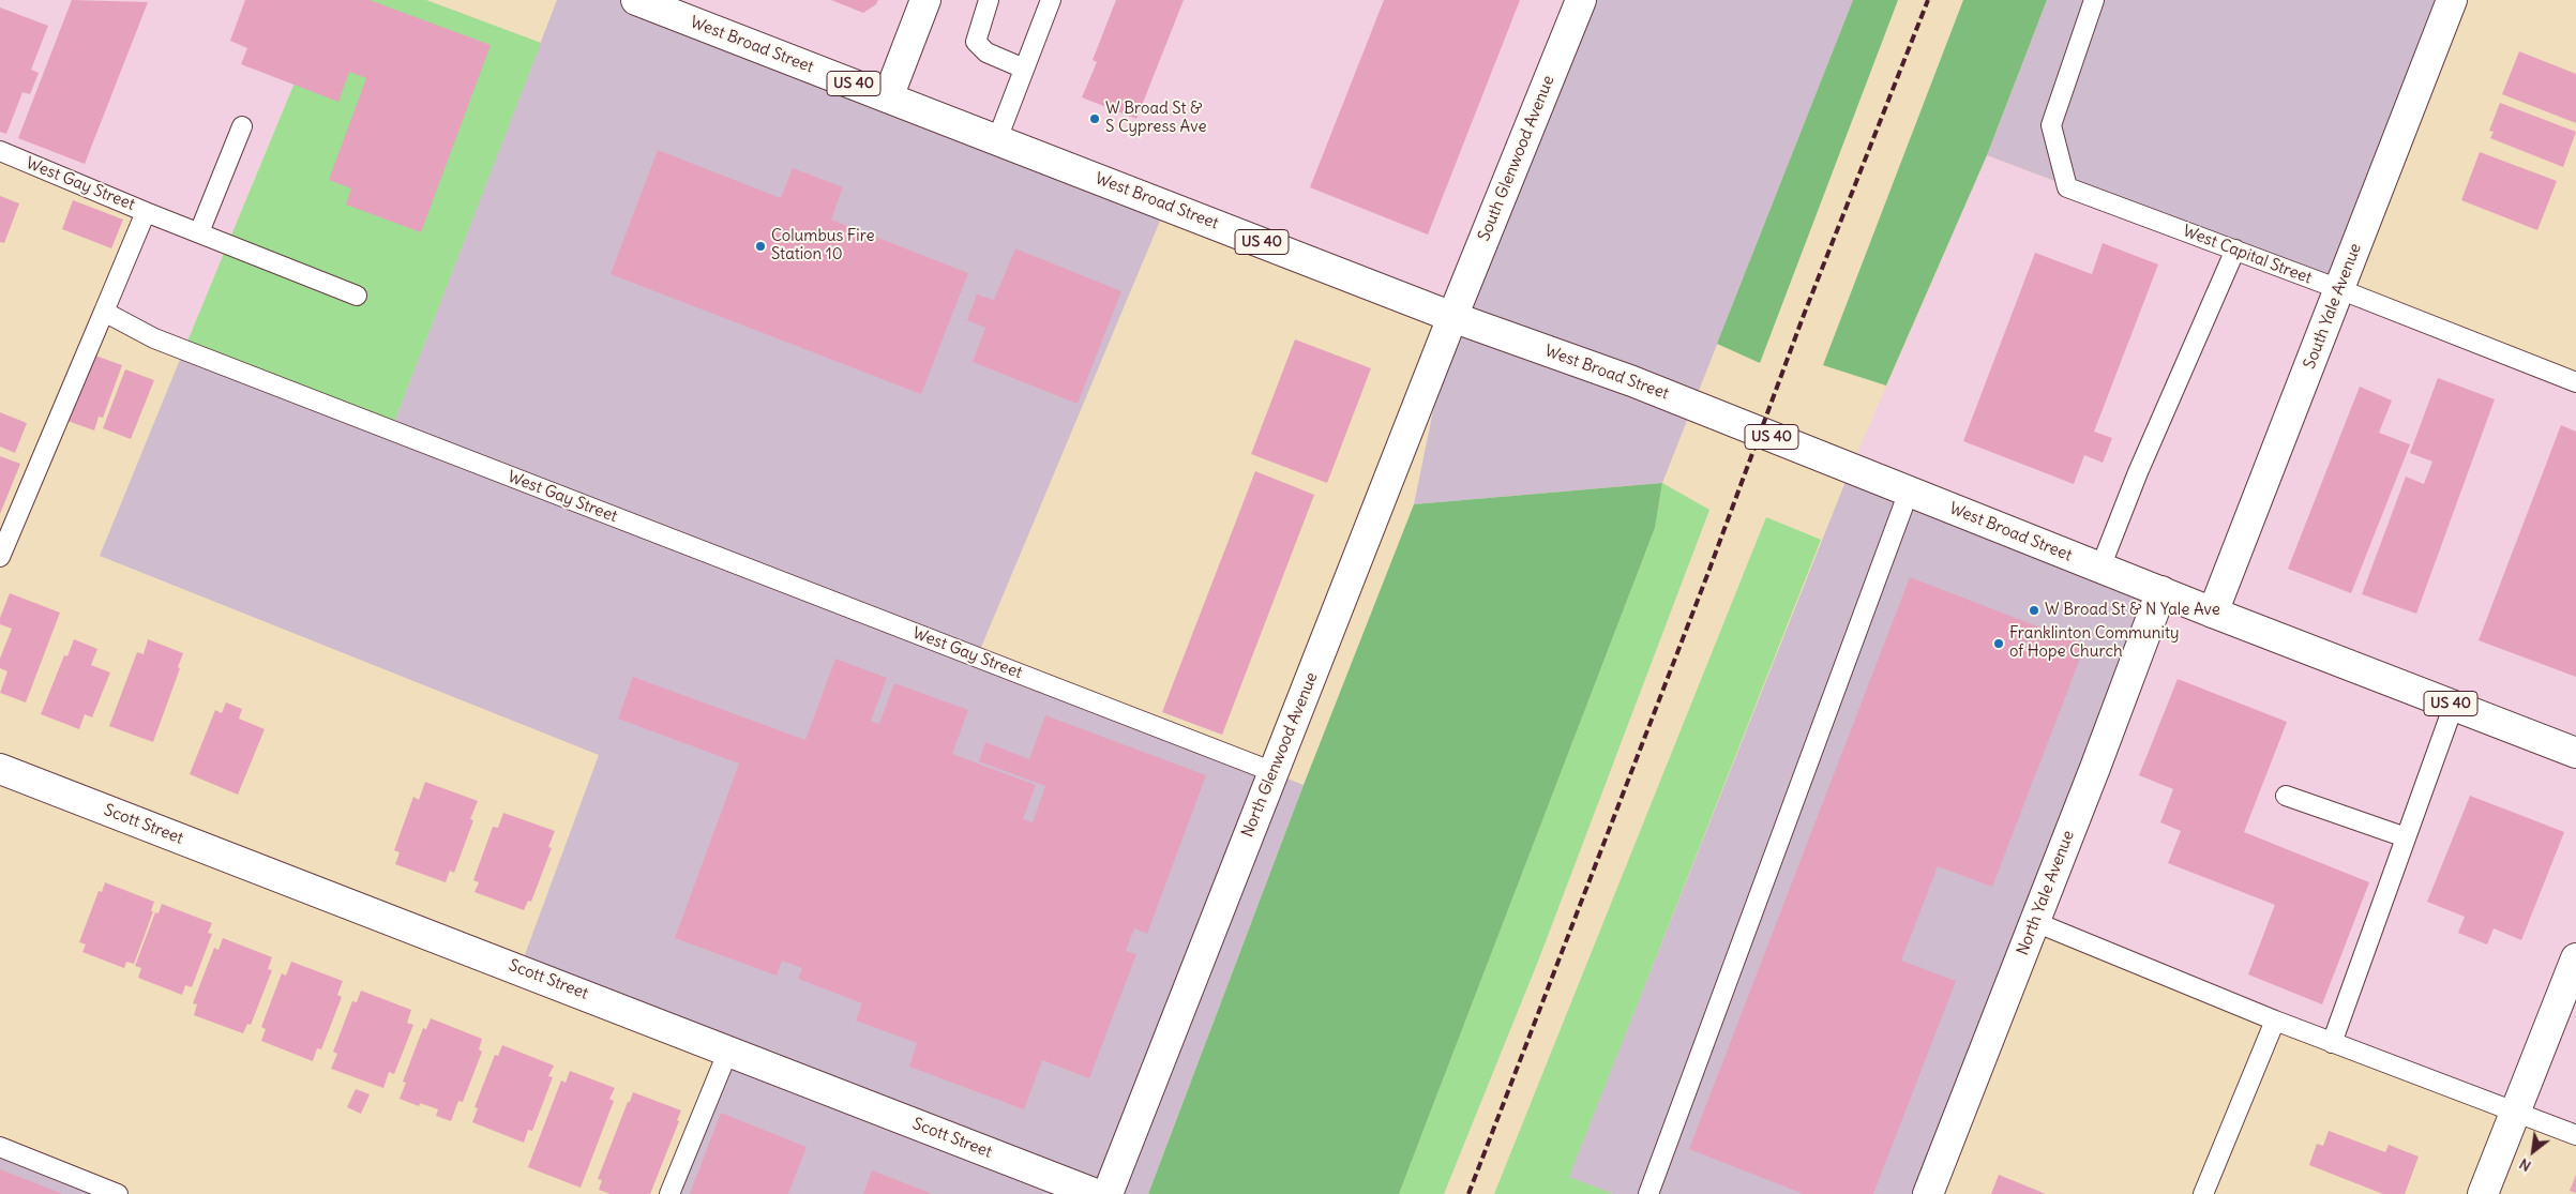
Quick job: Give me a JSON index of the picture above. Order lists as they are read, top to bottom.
{
  "streets": {
    "street": [
      "West Broad Street",
      "US 40",
      "South Glenwood Avenue",
      "South Yale Avenue",
      "North Glenwood Avenue",
      "Scott Street",
      "North Yale Avenue"
    ],
    "lane": ["West Gay Street", "West Capital Street"]
  },
  "crossings": [
    ["West Broad Street", "South Glenwood Avenue"],
    ["West Broad Street", "South Yale Avenue"],
    ["West Broad Street", "North Glenwood Avenue"],
    ["West Broad Street", "North Yale Avenue"],
    ["South Glenwood Avenue", "North Glenwood Avenue"],
    ["West Gay Street", "North Glenwood Avenue"],
    ["West Capital Street", "South Yale Avenue"]
  ],
  "places": [
    "W Broad St & S Cypress Ave",
    "Columbus Fire Station 10",
    "W Broad St & N Yale Ave",
    "Franklinton Community of Hope Church"
  ],
  "north": "bottom left"
}
